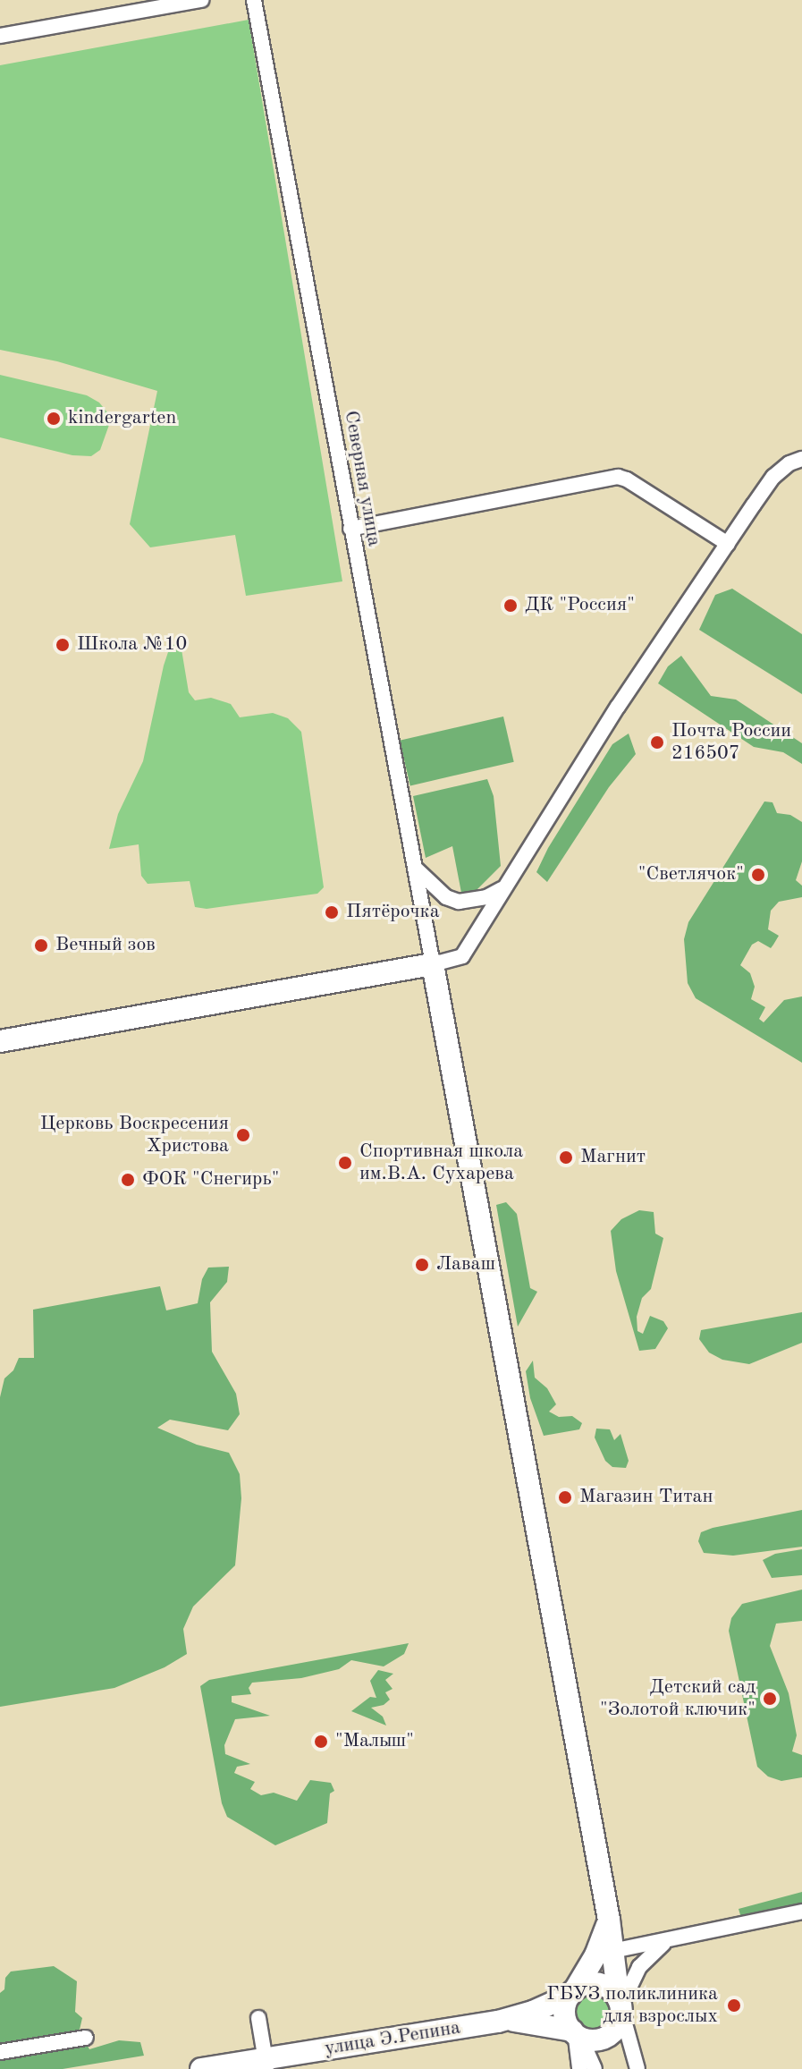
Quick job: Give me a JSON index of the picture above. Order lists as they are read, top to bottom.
{
  "streets": {
    "street": ["Северная улица", "улица Э.Репина"]
  },
  "places": [
    "kindergarten",
    "ДК \"Россия\"",
    "Школа №10",
    "Почта России 216507",
    "\"Светлячок\"",
    "Пятёрочка",
    "Вечный зов",
    "Церковь Воскресения Христова",
    "Магнит",
    "Спортивная школа им.В.А. Сухарева",
    "ФОК \"Снегирь\"",
    "Лаваш",
    "Магазин Титан",
    "Детский сад \"Золотой ключик\"",
    "\"Малыш\"",
    "ГБУЗ поликлиника для взрослых"
  ]
}
